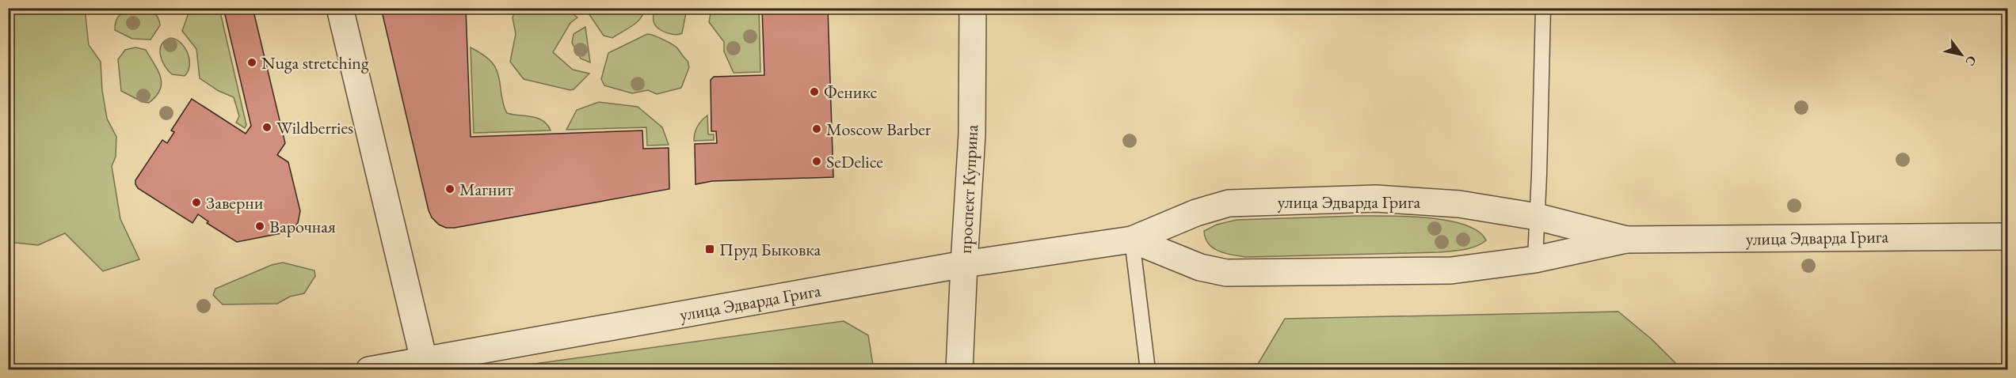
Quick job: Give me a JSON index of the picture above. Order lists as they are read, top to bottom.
{
  "streets": {
    "street": ["проспект Куприна", "улица Эдварда Грига"]
  },
  "crossings": [
    ["проспект Куприна", "улица Эдварда Грига"]
  ],
  "places": {
    "other": [
      "Nuga stretching",
      "Феникс",
      "Wildberries",
      "Moscow Barber",
      "SeDelice",
      "Магнит",
      "Заверни",
      "Варочная"
    ],
    "transit": ["Пруд Быковка"]
  },
  "north": "bottom right"
}
